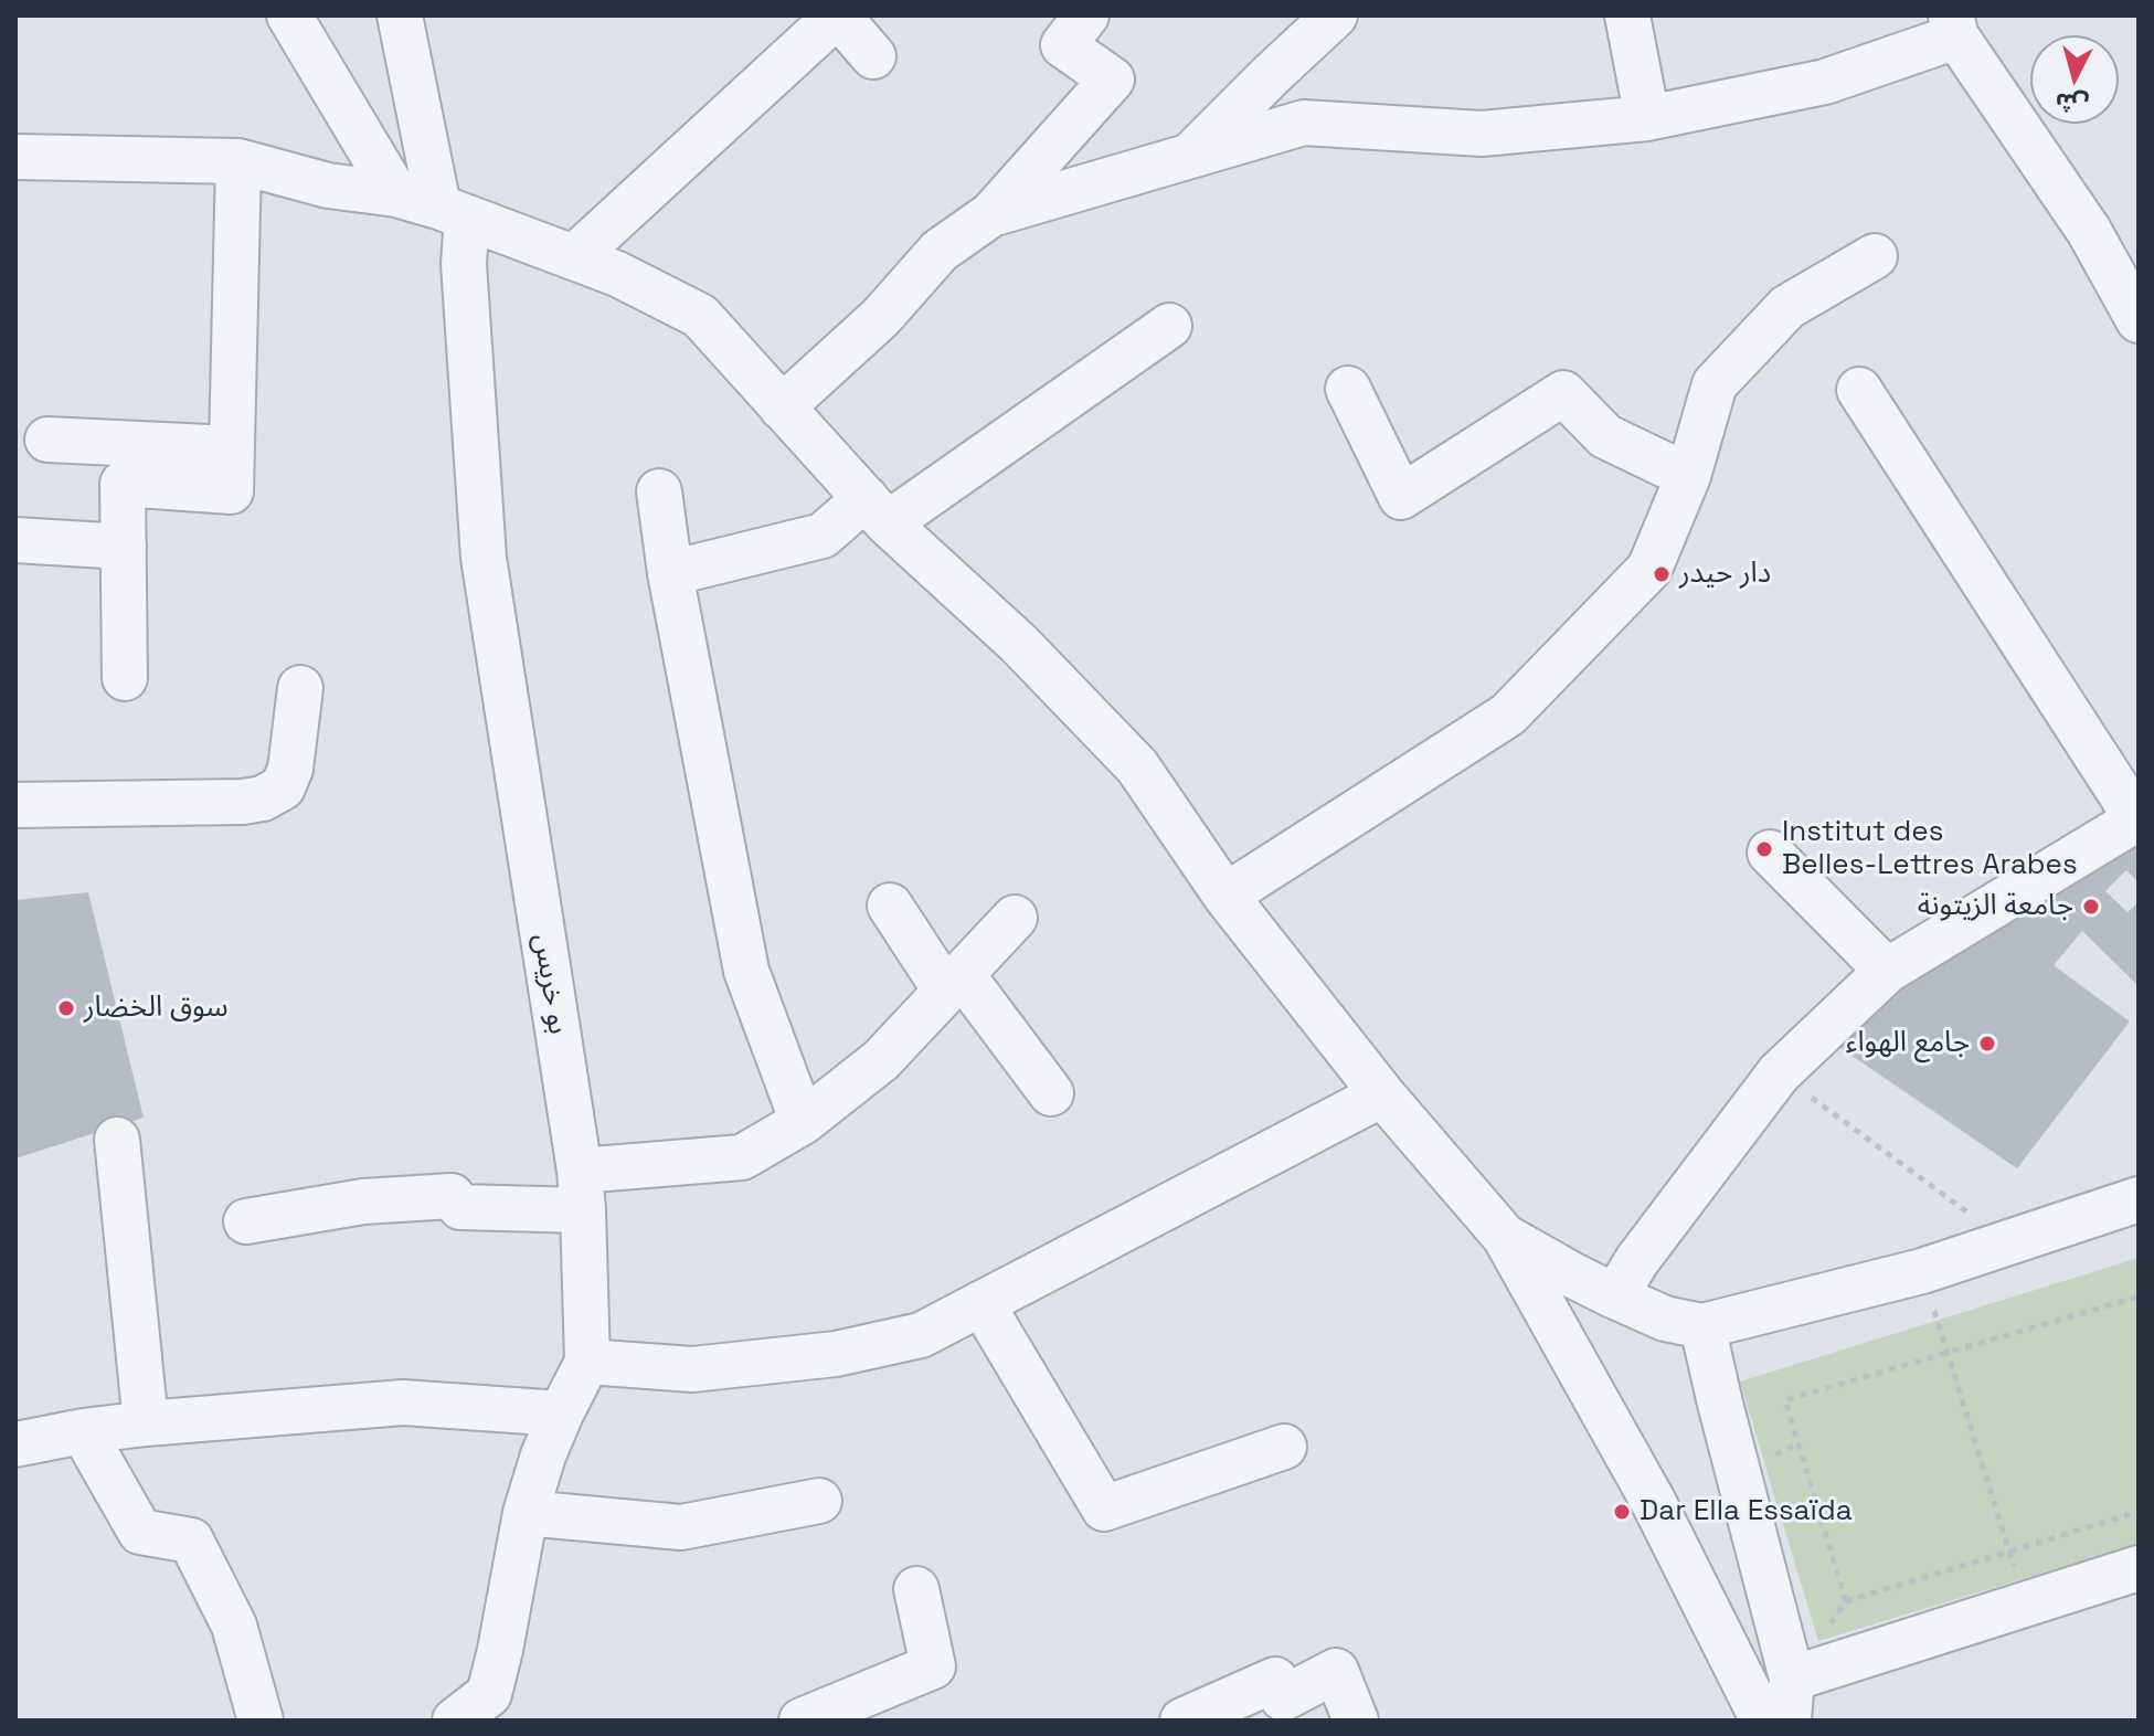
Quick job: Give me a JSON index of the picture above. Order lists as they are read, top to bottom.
{
  "streets": {
    "street": ["بو خريس"]
  },
  "places": [
    "دار حيدر",
    "Institut des Belles-Lettres Arabes",
    "جامعة الزيتونة",
    "سوق الخضار",
    "جامع الهواء",
    "Dar Ella Essaïda"
  ],
  "north": "bottom"
}
